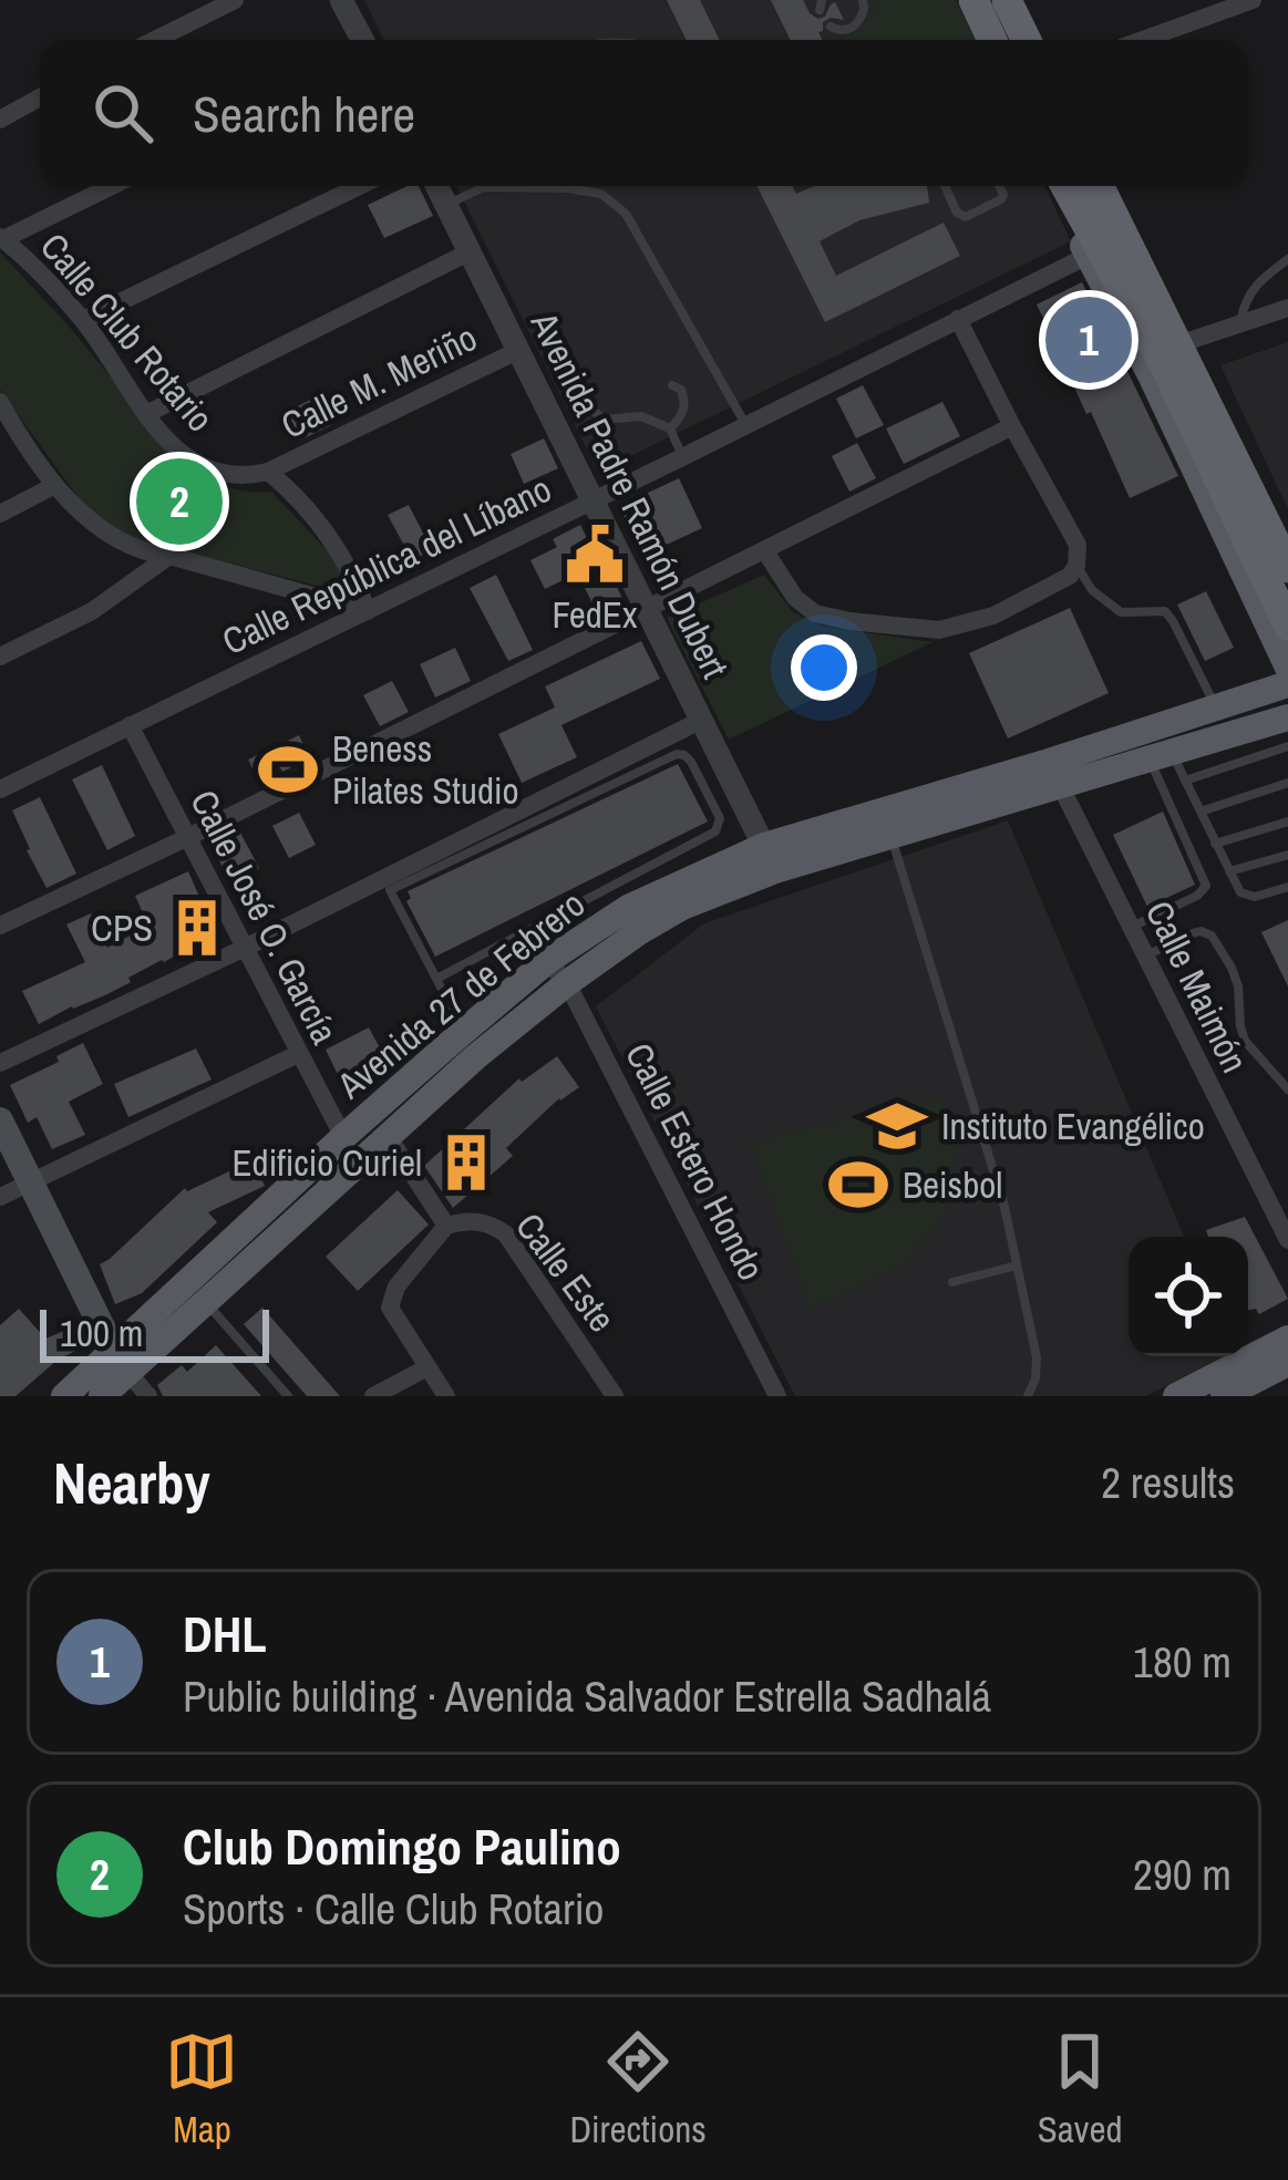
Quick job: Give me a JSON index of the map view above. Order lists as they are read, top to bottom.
{
  "streets": {
    "main road": ["Avenida 27 de Febrero"],
    "street": [
      "Calle Club Rotario",
      "Calle M. Meriño",
      "Avenida Padre Ramón Dubert",
      "Calle República del Líbano",
      "Calle José O. García",
      "Calle Maimón",
      "Calle Estero Hondo",
      "Calle Este"
    ]
  },
  "crossings": [
    ["Calle Club Rotario", "Calle M. Meriño"],
    ["Calle M. Meriño", "Avenida Padre Ramón Dubert"],
    ["Avenida Padre Ramón Dubert", "Calle República del Líbano"],
    ["Avenida Padre Ramón Dubert", "Avenida 27 de Febrero"],
    ["Calle República del Líbano", "Calle José O. García"],
    ["Calle José O. García", "Avenida 27 de Febrero"],
    ["Calle Maimón", "Avenida 27 de Febrero"],
    ["Avenida 27 de Febrero", "Calle Estero Hondo"]
  ],
  "places": {
    "public building": ["FedEx"],
    "sports": ["Beness Pilates Studio", "Beisbol"],
    "building": ["CPS", "Edificio Curiel"],
    "school or university": ["Instituto Evangélico"]
  },
  "scale_bar": "100 m",
  "page": {
    "search": "Search here",
    "pins": ["1", "2"],
    "scale": "100 m",
    "heading": ["Nearby", "2 results"],
    "list": [
      {
        "mark": "1",
        "name": "DHL",
        "note": "Public building · Avenida Salvador Estrella Sadhalá",
        "value": "180 m"
      },
      {
        "mark": "2",
        "name": "Club Domingo Paulino",
        "note": "Sports · Calle Club Rotario",
        "value": "290 m"
      }
    ],
    "nav": ["Map", "Directions", "Saved"]
  }
}
